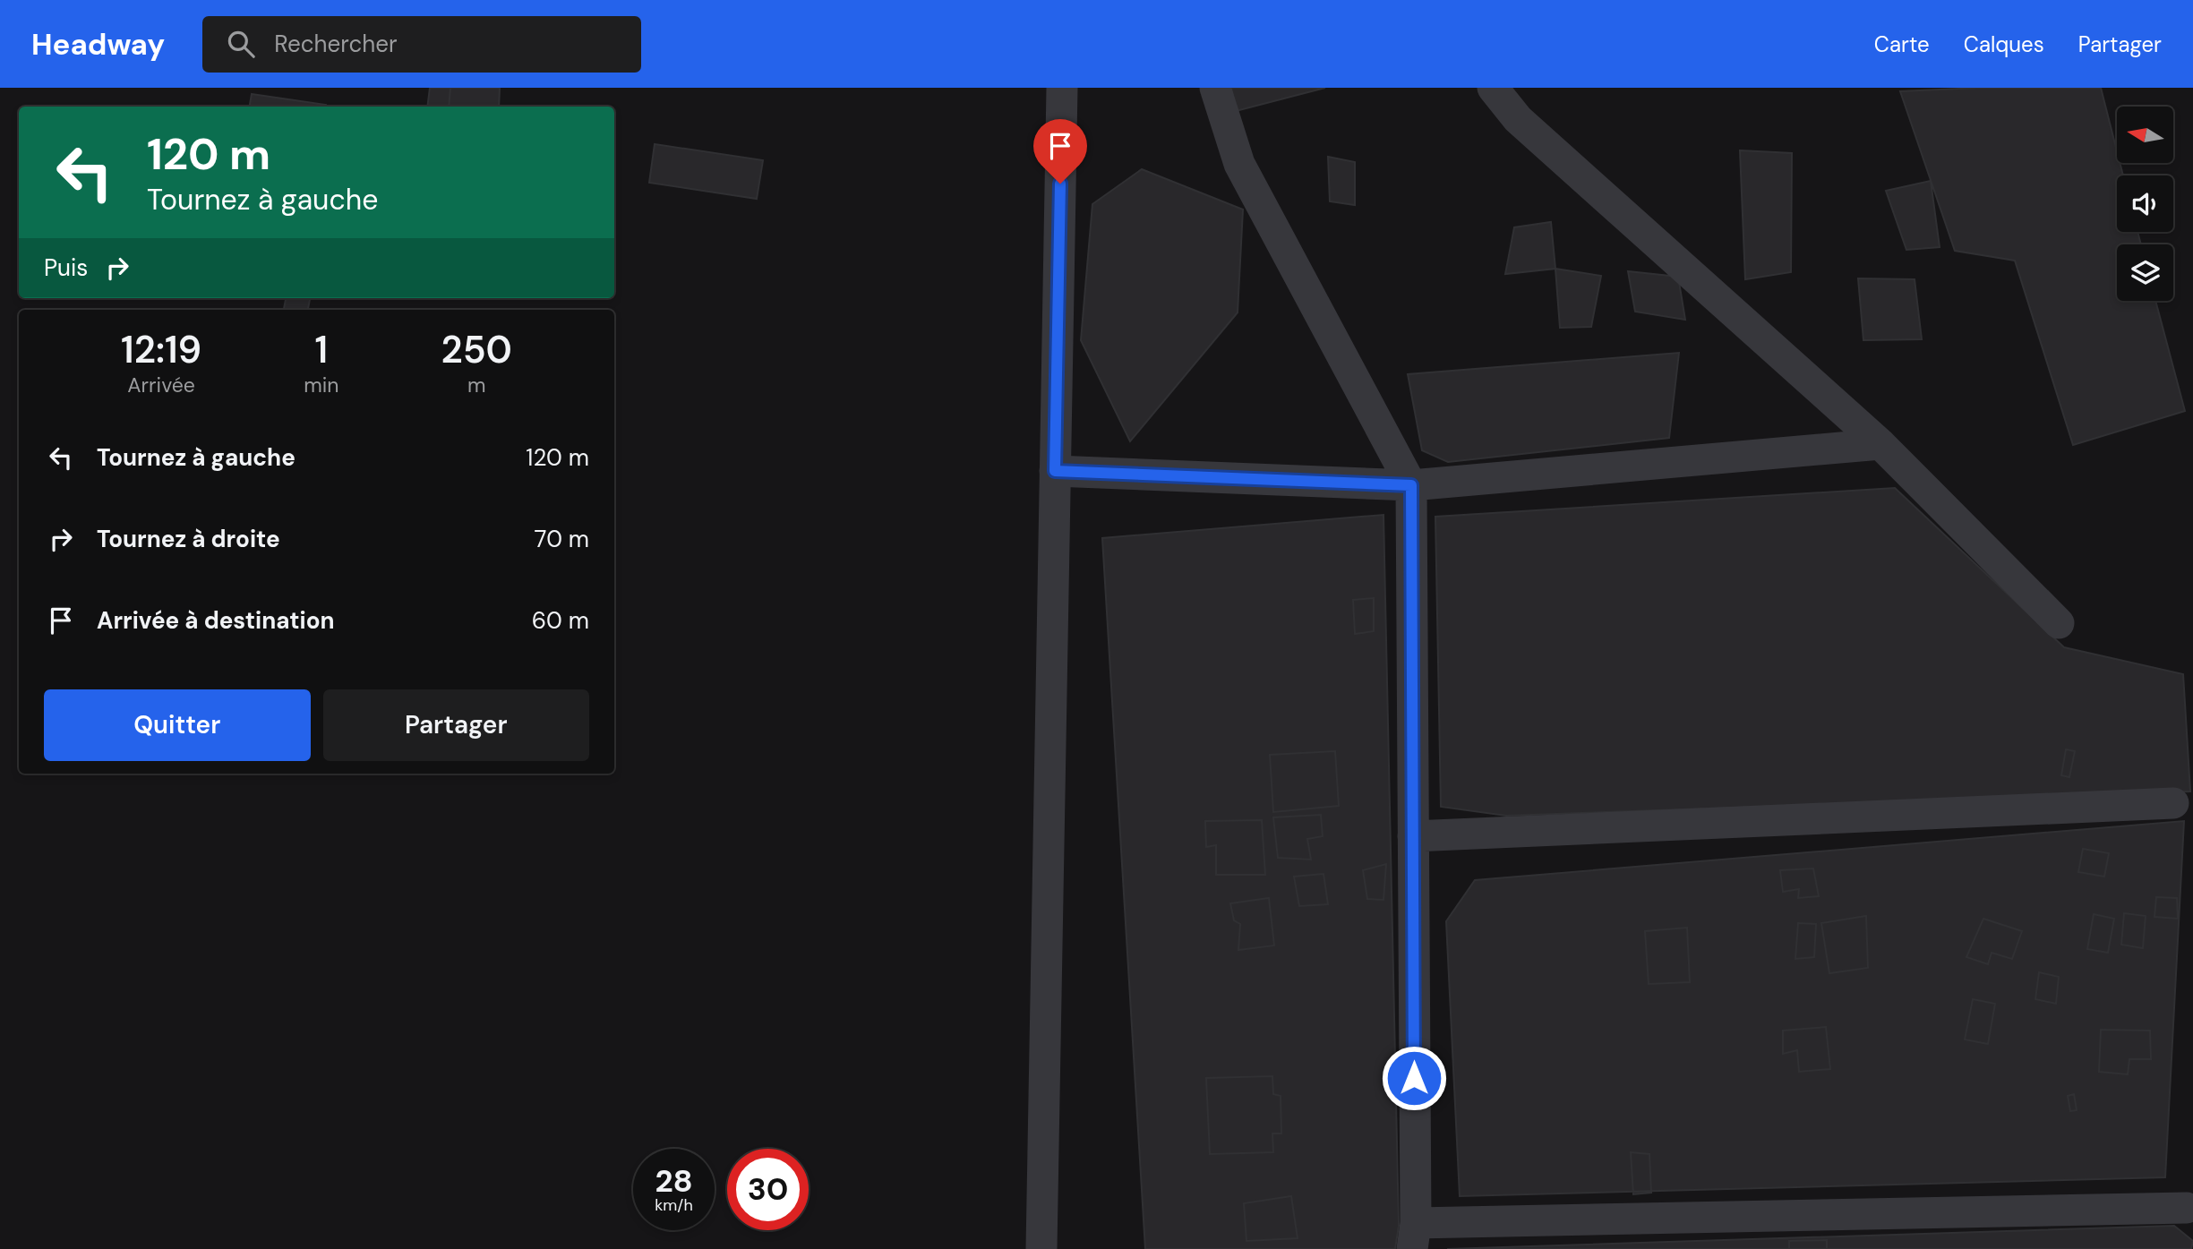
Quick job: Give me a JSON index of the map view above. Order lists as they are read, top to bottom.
{
  "north": "left",
  "page": {
    "header": "Headway",
    "search": "Rechercher",
    "nav": ["Carte", "Calques", "Partager"],
    "turn": ["120 m", "Tournez à gauche"],
    "then": "Puis",
    "eta": [
      "12:19",
      "Arrivée",
      "1",
      "min",
      "250",
      "m"
    ],
    "list": [
      {
        "name": "Tournez à gauche",
        "value": "120 m"
      },
      {
        "name": "Tournez à droite",
        "value": "70 m"
      },
      {
        "name": "Arrivée à destination",
        "value": "60 m"
      }
    ],
    "buttons": ["Quitter", "Partager"],
    "speed": "28 km/h",
    "limit": "30"
  }
}
